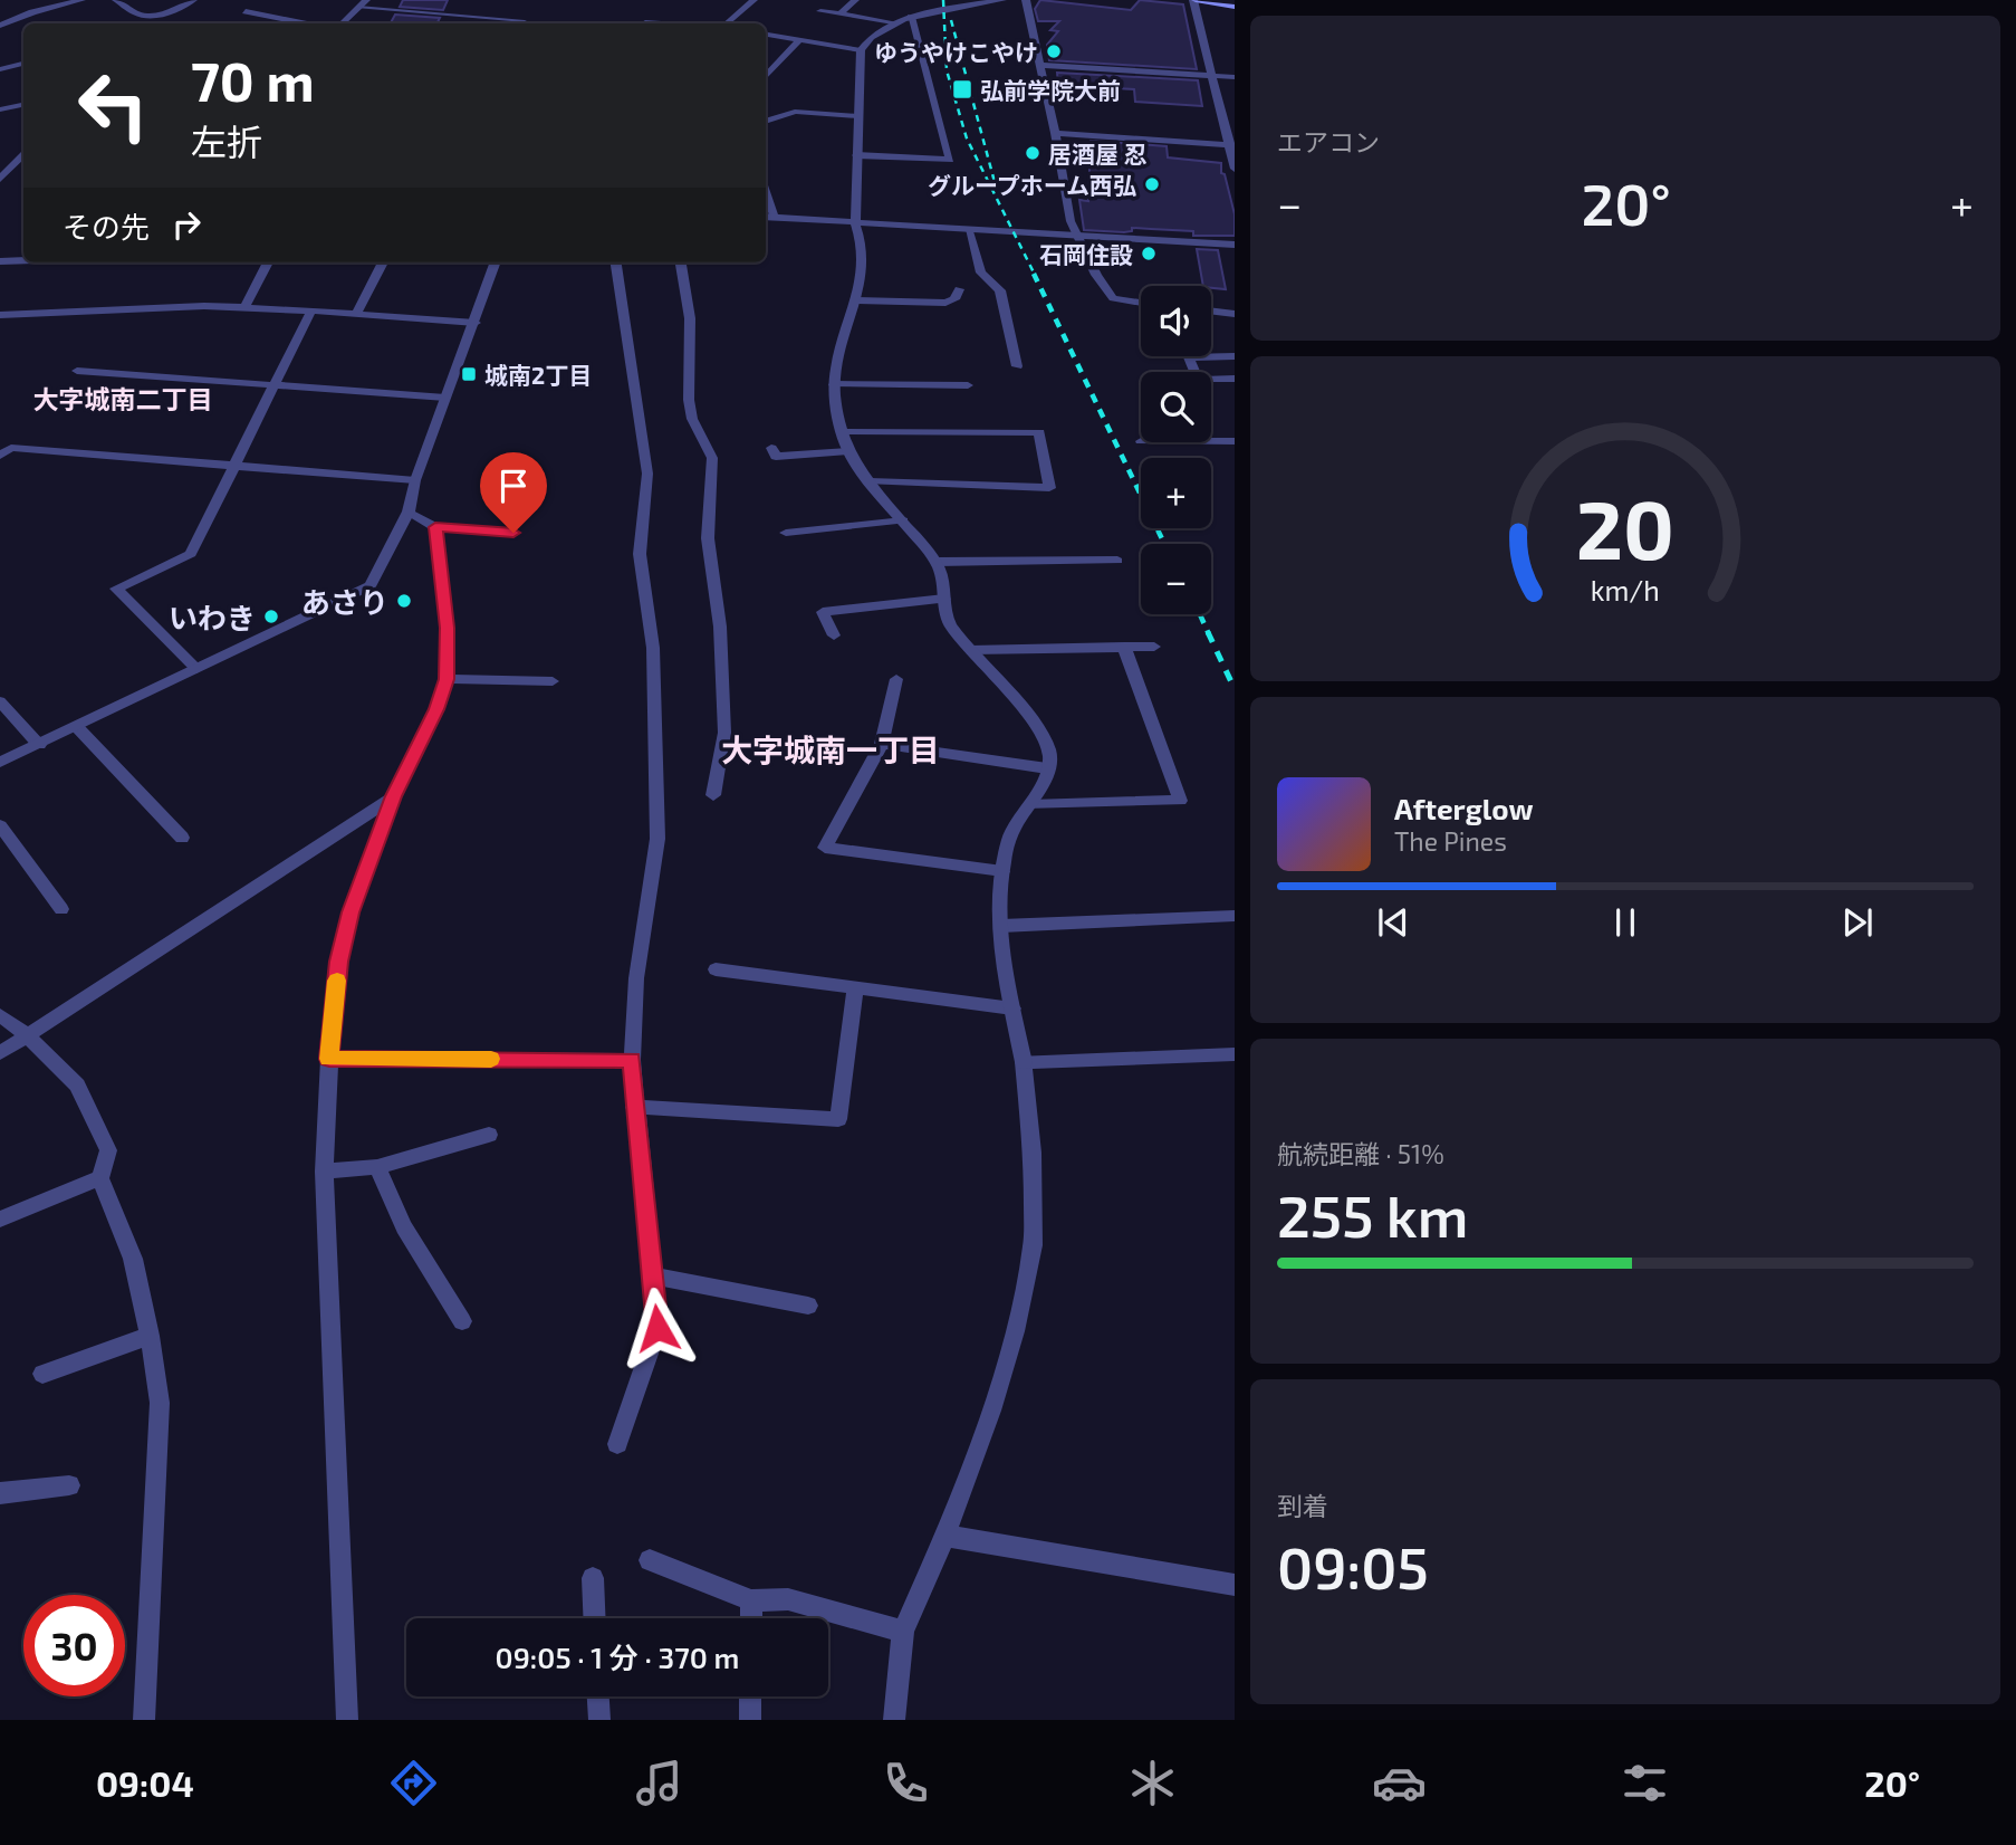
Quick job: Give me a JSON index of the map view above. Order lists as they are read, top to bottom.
{
  "districts": ["大字城南二丁目", "大字城南一丁目"],
  "places": {
    "other": [
      "ゆうやけこやけ",
      "居酒屋 忍",
      "グループホーム西弘",
      "石岡住設",
      "あさり",
      "いわき"
    ],
    "transit": ["弘前学院大前", "城南2丁目"]
  },
  "page": {
    "tile": [
      "エアコン",
      ["航続距離 · 51%", "255 km"],
      ["到着", "09:05"]
    ],
    "turn": ["70 m", "左折"],
    "heat": ["−", "20°", "+"],
    "then": "その先",
    "map_buttons": ["+", "−"],
    "song": ["Afterglow", "The Pines"],
    "limit": "30",
    "trip": "09:05 · 1 分 · 370 m",
    "tabs": ["09:04", "20°"],
    "gauge": ["20", "km/h"]
  }
}
